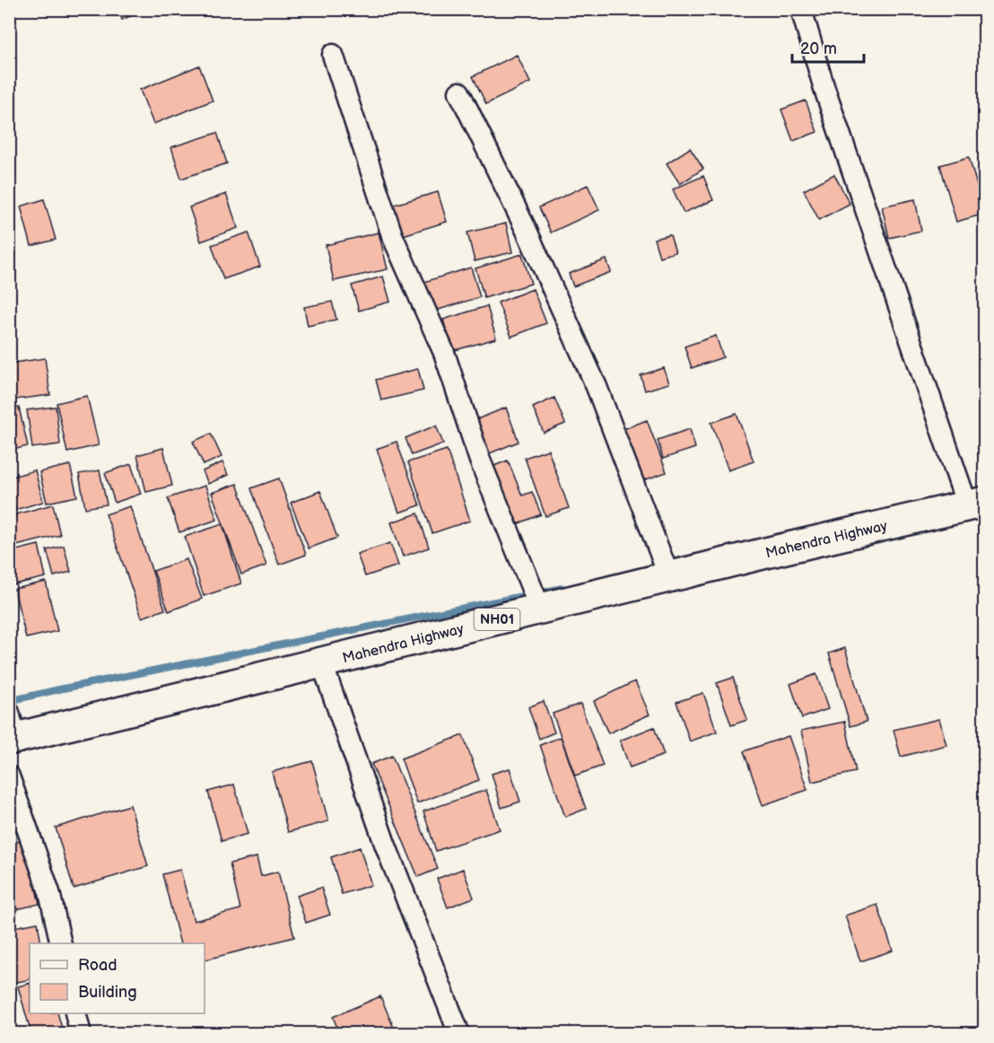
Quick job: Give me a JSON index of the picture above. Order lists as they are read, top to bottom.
{
  "streets": {
    "highway": ["Mahendra Highway", "NH01"]
  },
  "legend": ["Road", "Building"],
  "scale_bar": "20 m"
}
